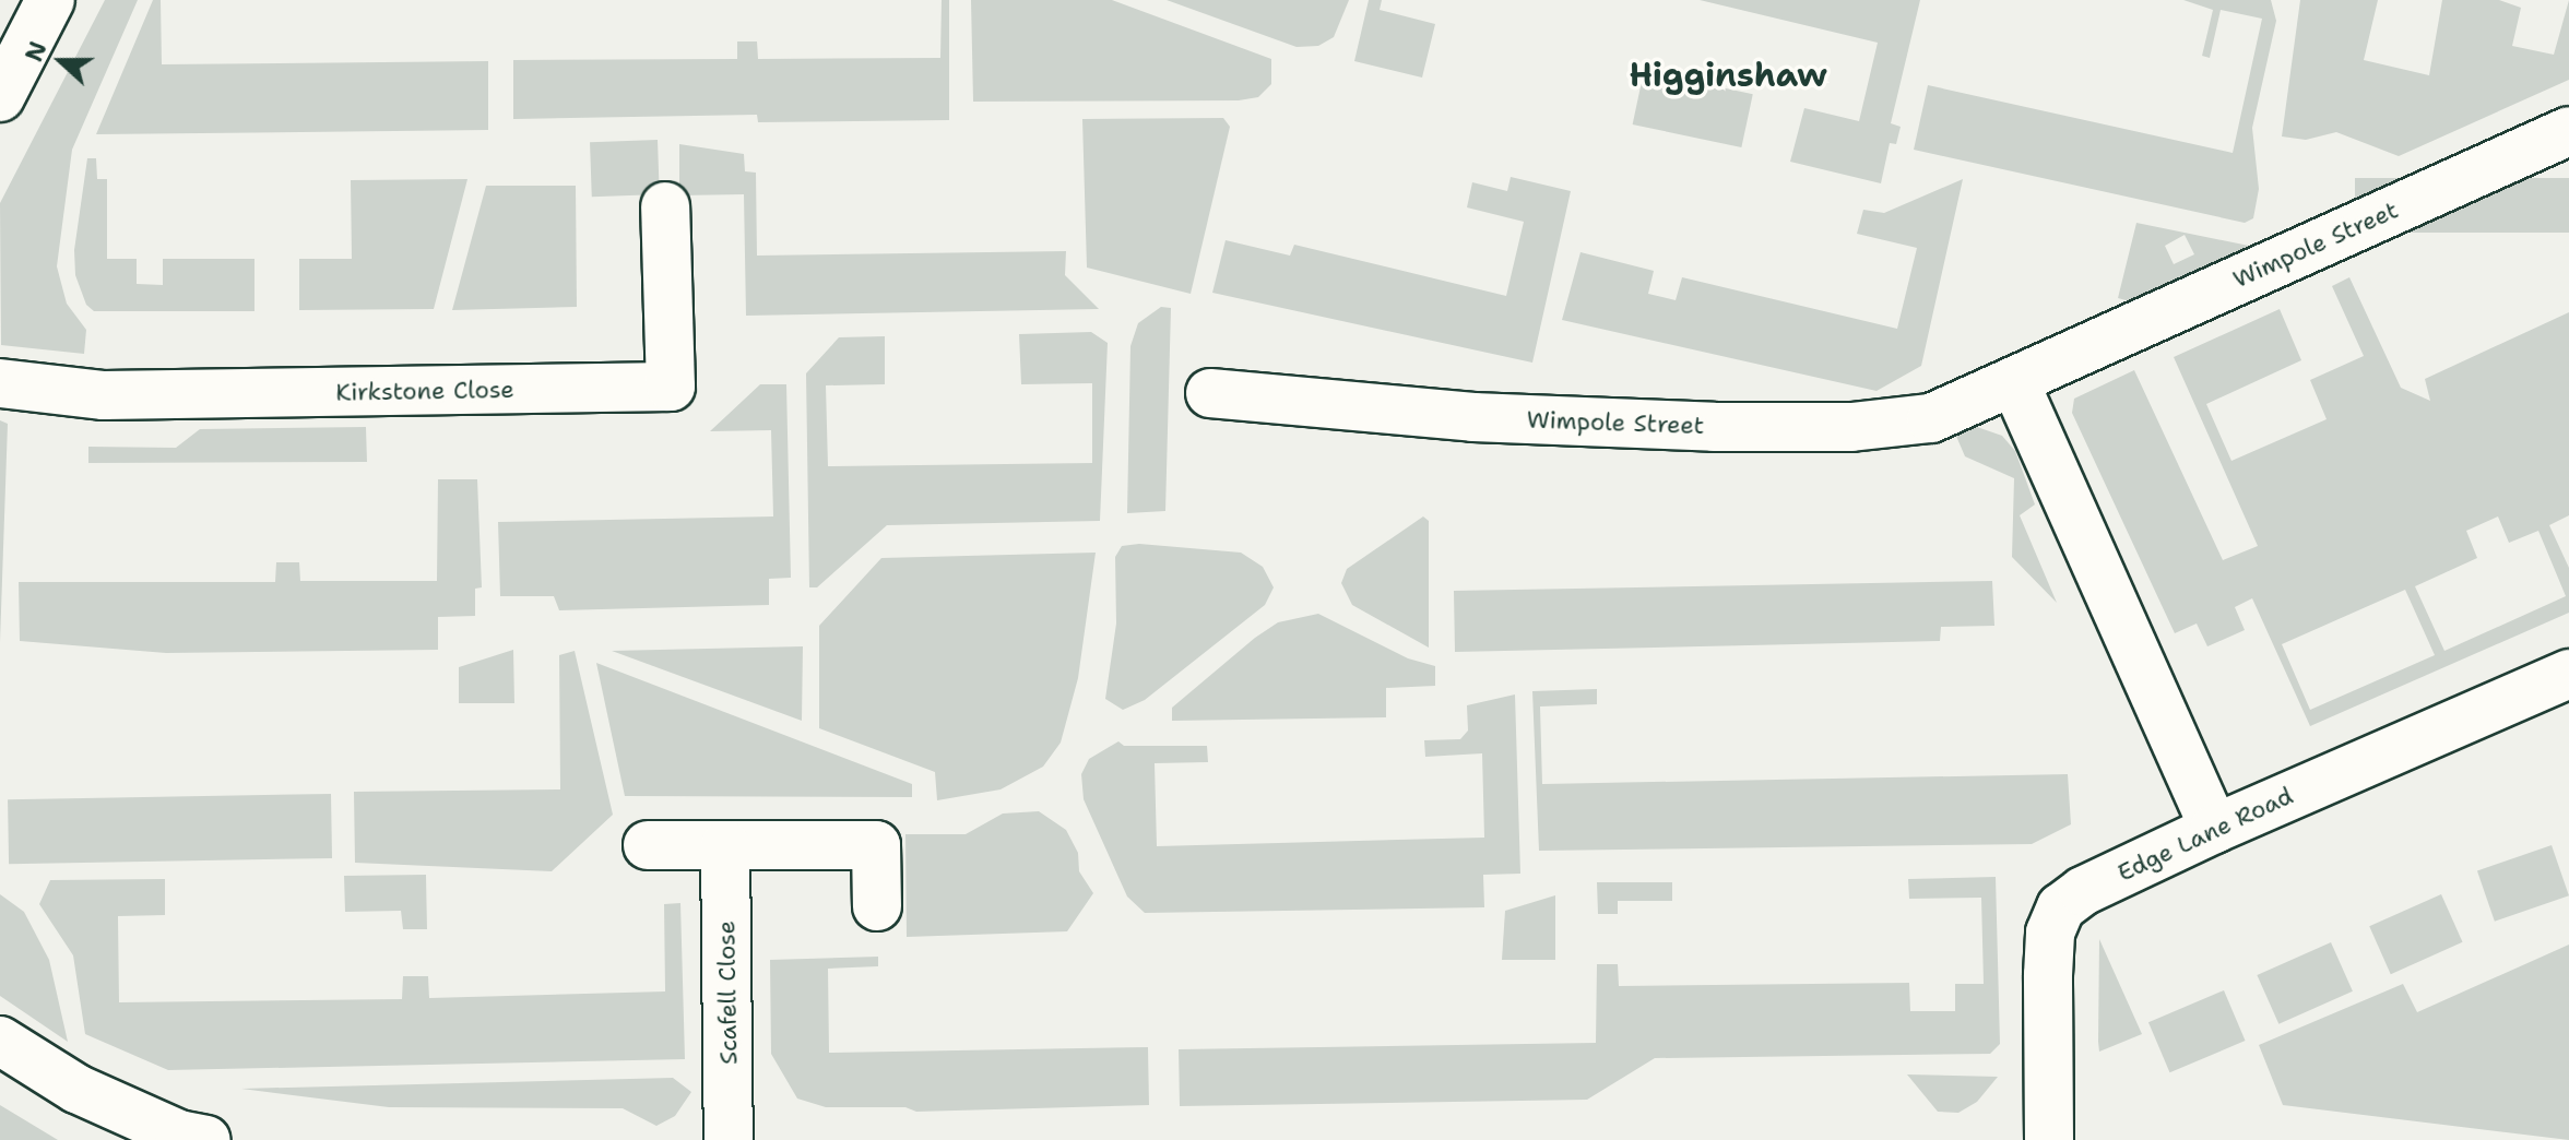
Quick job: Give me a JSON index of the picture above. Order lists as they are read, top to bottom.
{
  "streets": {
    "street": [
      "Wimpole Street",
      "Kirkstone Close",
      "Edge Lane Road",
      "Scafell Close"
    ]
  },
  "districts": ["Higginshaw"],
  "north": "left"
}
